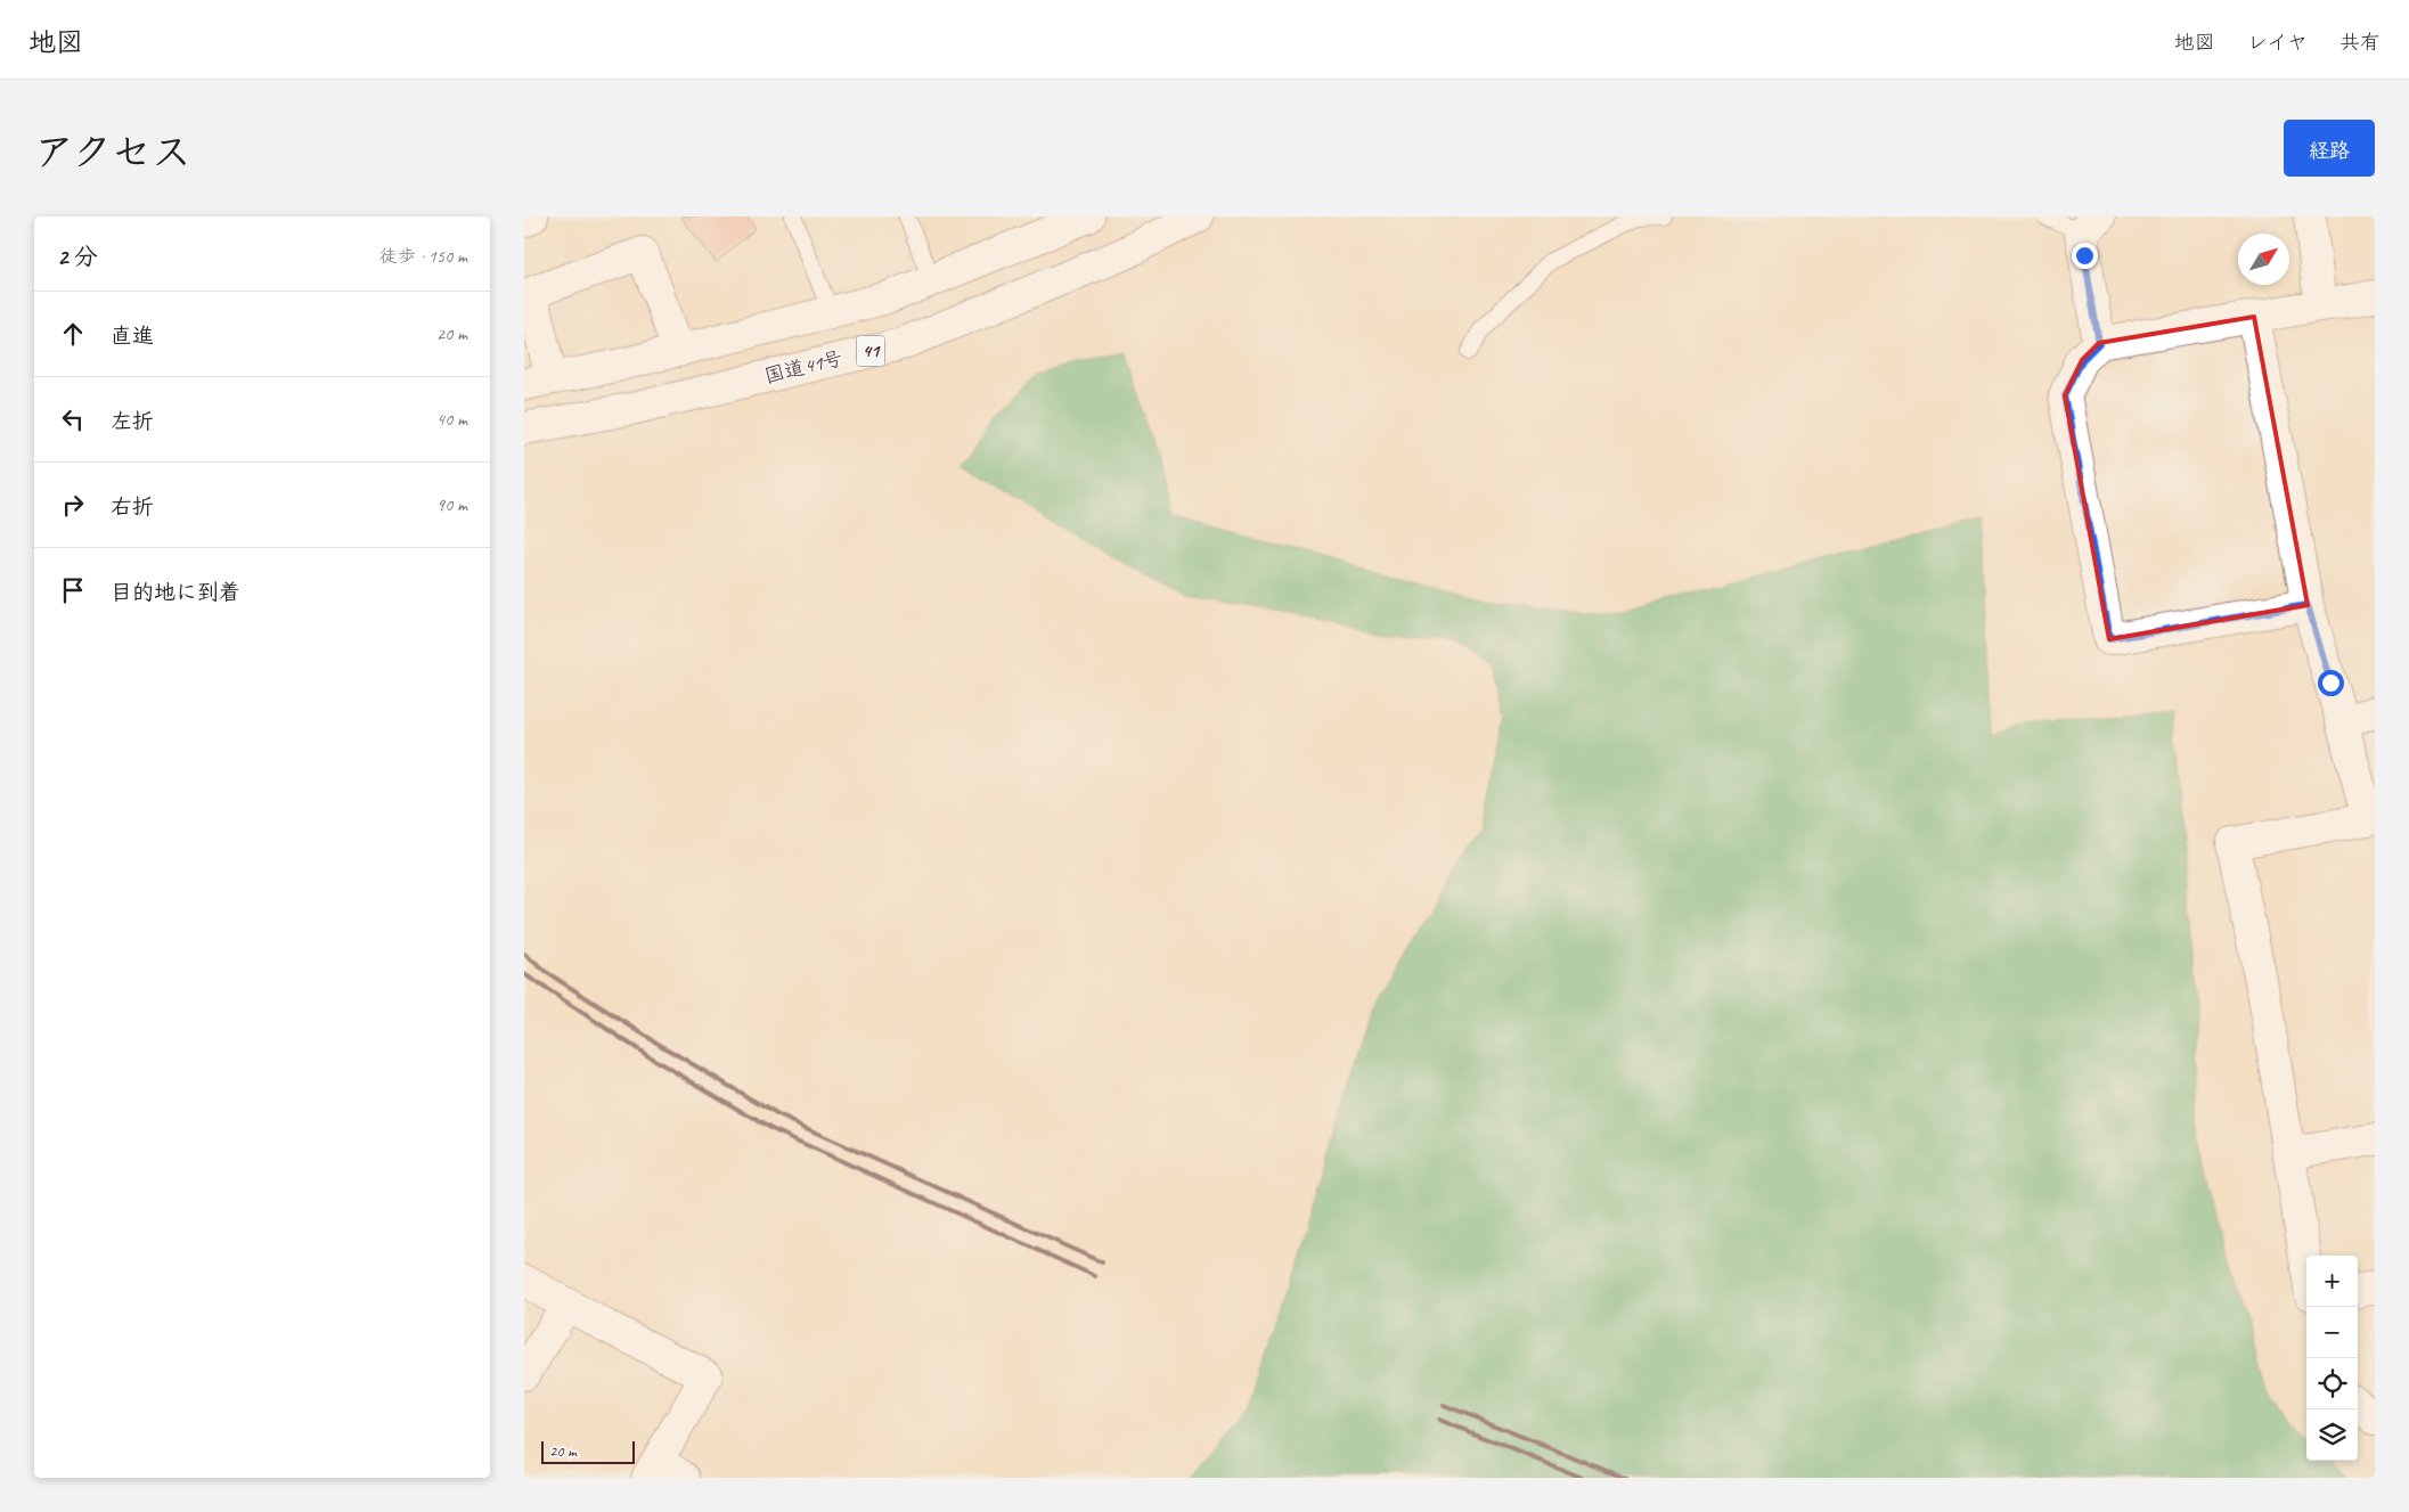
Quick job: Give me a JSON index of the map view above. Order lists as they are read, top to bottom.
{
  "streets": {
    "main road": ["41", "国道41号"]
  },
  "scale_bar": "20 m",
  "north": "top right",
  "page": {
    "header": "地図",
    "nav": ["地図", "レイヤ", "共有"],
    "title": "アクセス",
    "buttons": "経路",
    "heading": ["2 分", "徒歩 · 150 m"],
    "list": [
      ["直進", "20 m"],
      ["左折", "40 m"],
      ["右折", "90 m"],
      "目的地に到着"
    ],
    "map_buttons": ["+", "−"],
    "scale": "20 m"
  }
}
